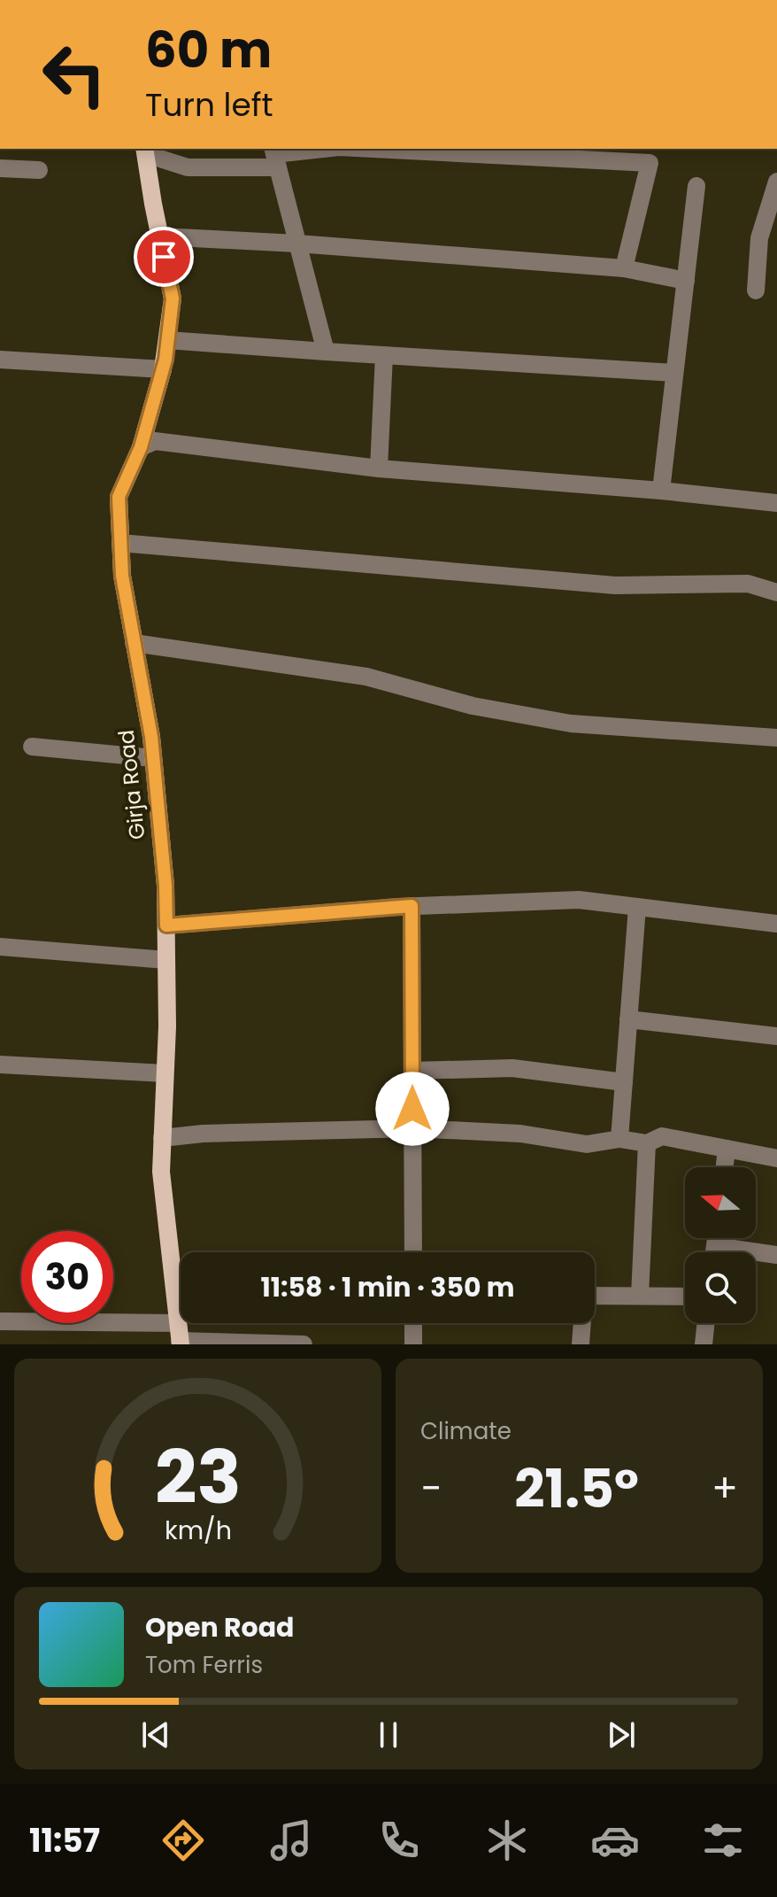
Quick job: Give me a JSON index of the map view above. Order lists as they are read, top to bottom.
{
  "streets": {
    "main road": ["Girja Road"]
  },
  "north": "left",
  "page": {
    "turn": ["60 m", "Turn left"],
    "limit": "30",
    "trip": "11:58 · 1 min · 350 m",
    "tile": "Climate",
    "heat": ["−", "21.5°", "+"],
    "song": ["Open Road", "Tom Ferris"],
    "tabs": "11:57",
    "gauge": ["23", "km/h"]
  }
}
